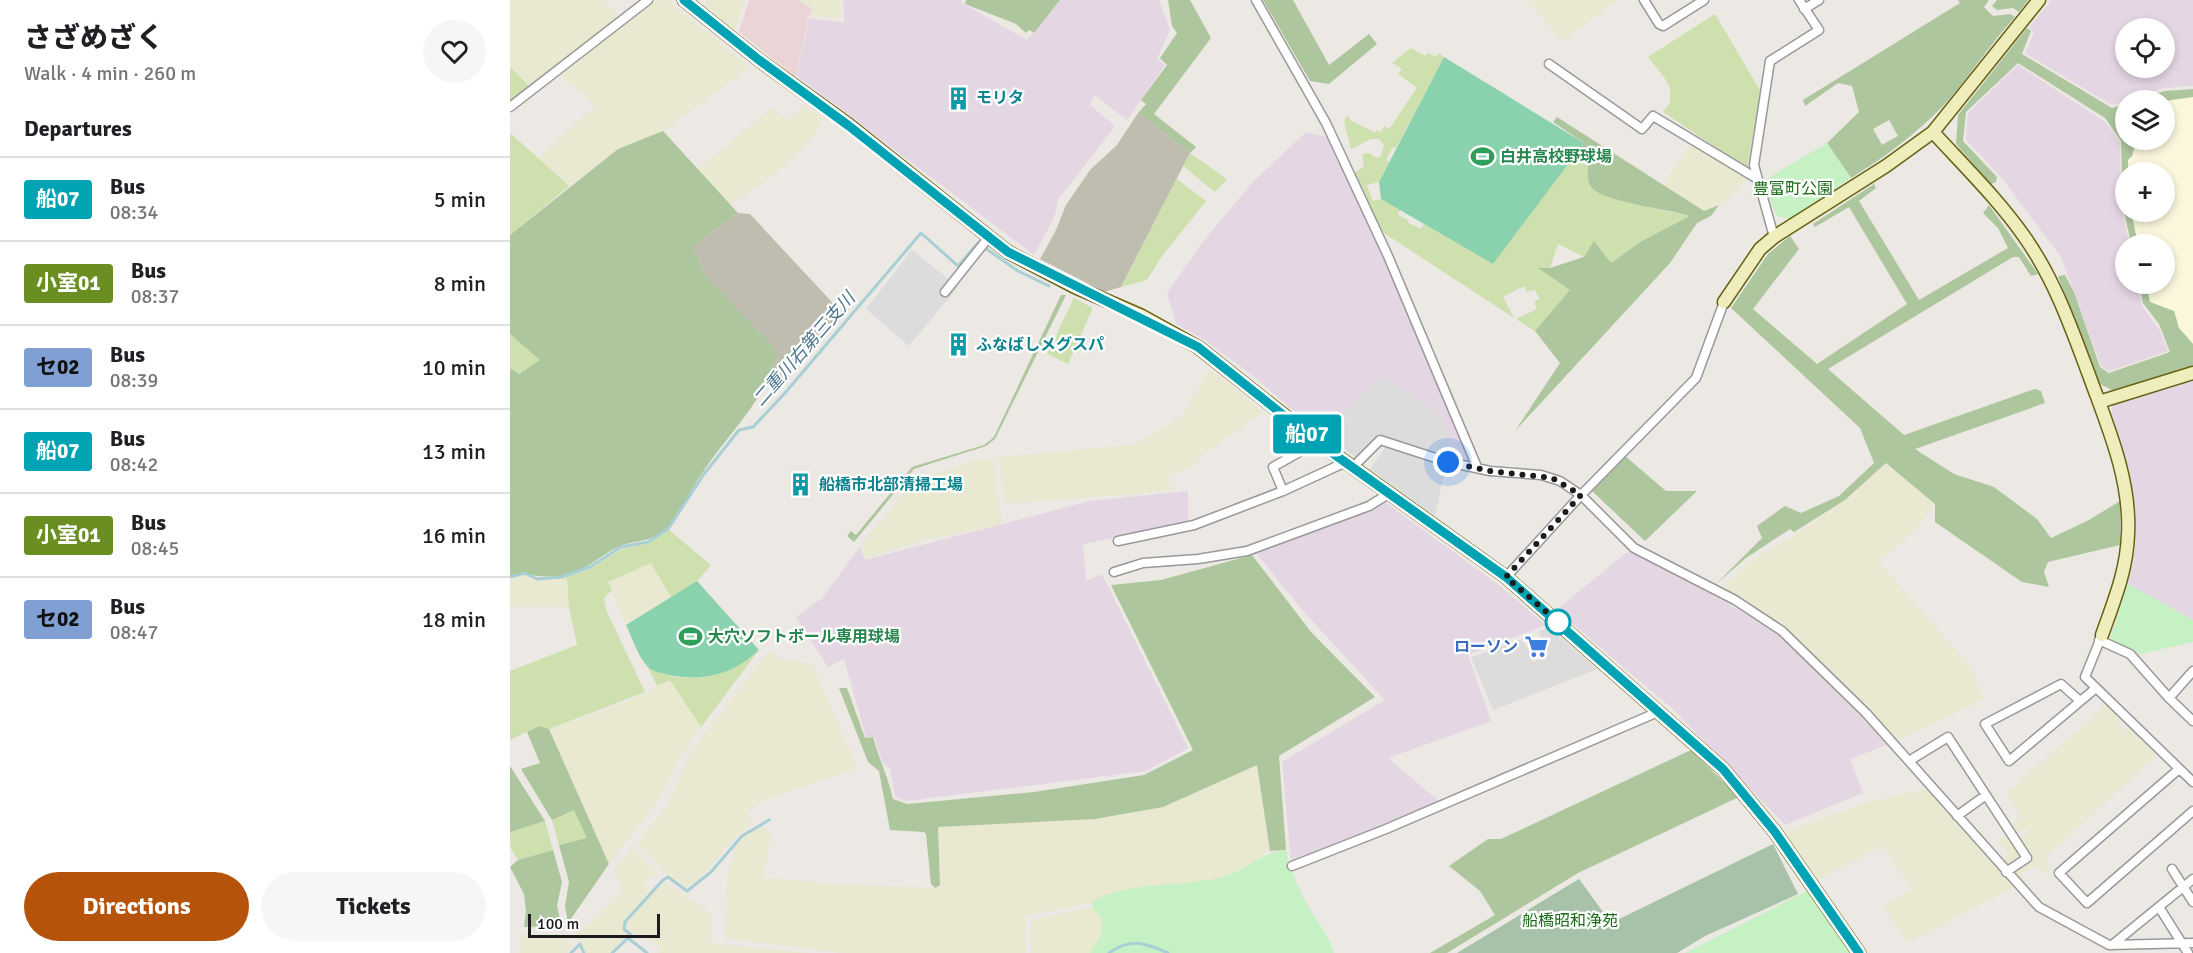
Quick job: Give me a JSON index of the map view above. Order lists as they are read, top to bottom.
{
  "water": ["二重川右第三支川"],
  "parks": ["豊富町公園", "船橋昭和浄苑"],
  "places": {
    "building": ["モリタ", "ふなばしメグスパ", "船橋市北部清掃工場"],
    "sports": ["白井高校野球場", "大穴ソフトボール専用球場"],
    "supermarket": ["ローソン"]
  },
  "lines": ["bus line 船07"],
  "scale_bar": "100 m",
  "page": {
    "heading": [
      ["さざめざく", "Walk · 4 min · 260 m"],
      "Departures"
    ],
    "on_map": "船07",
    "map_buttons": ["+", "−"],
    "list": [
      {
        "mark": "船07",
        "name": "Bus",
        "note": "08:34",
        "value": "5 min"
      },
      {
        "mark": "小室01",
        "name": "Bus",
        "note": "08:37",
        "value": "8 min"
      },
      {
        "mark": "セ02",
        "name": "Bus",
        "note": "08:39",
        "value": "10 min"
      },
      {
        "mark": "船07",
        "name": "Bus",
        "note": "08:42",
        "value": "13 min"
      },
      {
        "mark": "小室01",
        "name": "Bus",
        "note": "08:45",
        "value": "16 min"
      },
      {
        "mark": "セ02",
        "name": "Bus",
        "note": "08:47",
        "value": "18 min"
      }
    ],
    "buttons": ["Directions", "Tickets"],
    "scale": "100 m"
  }
}
